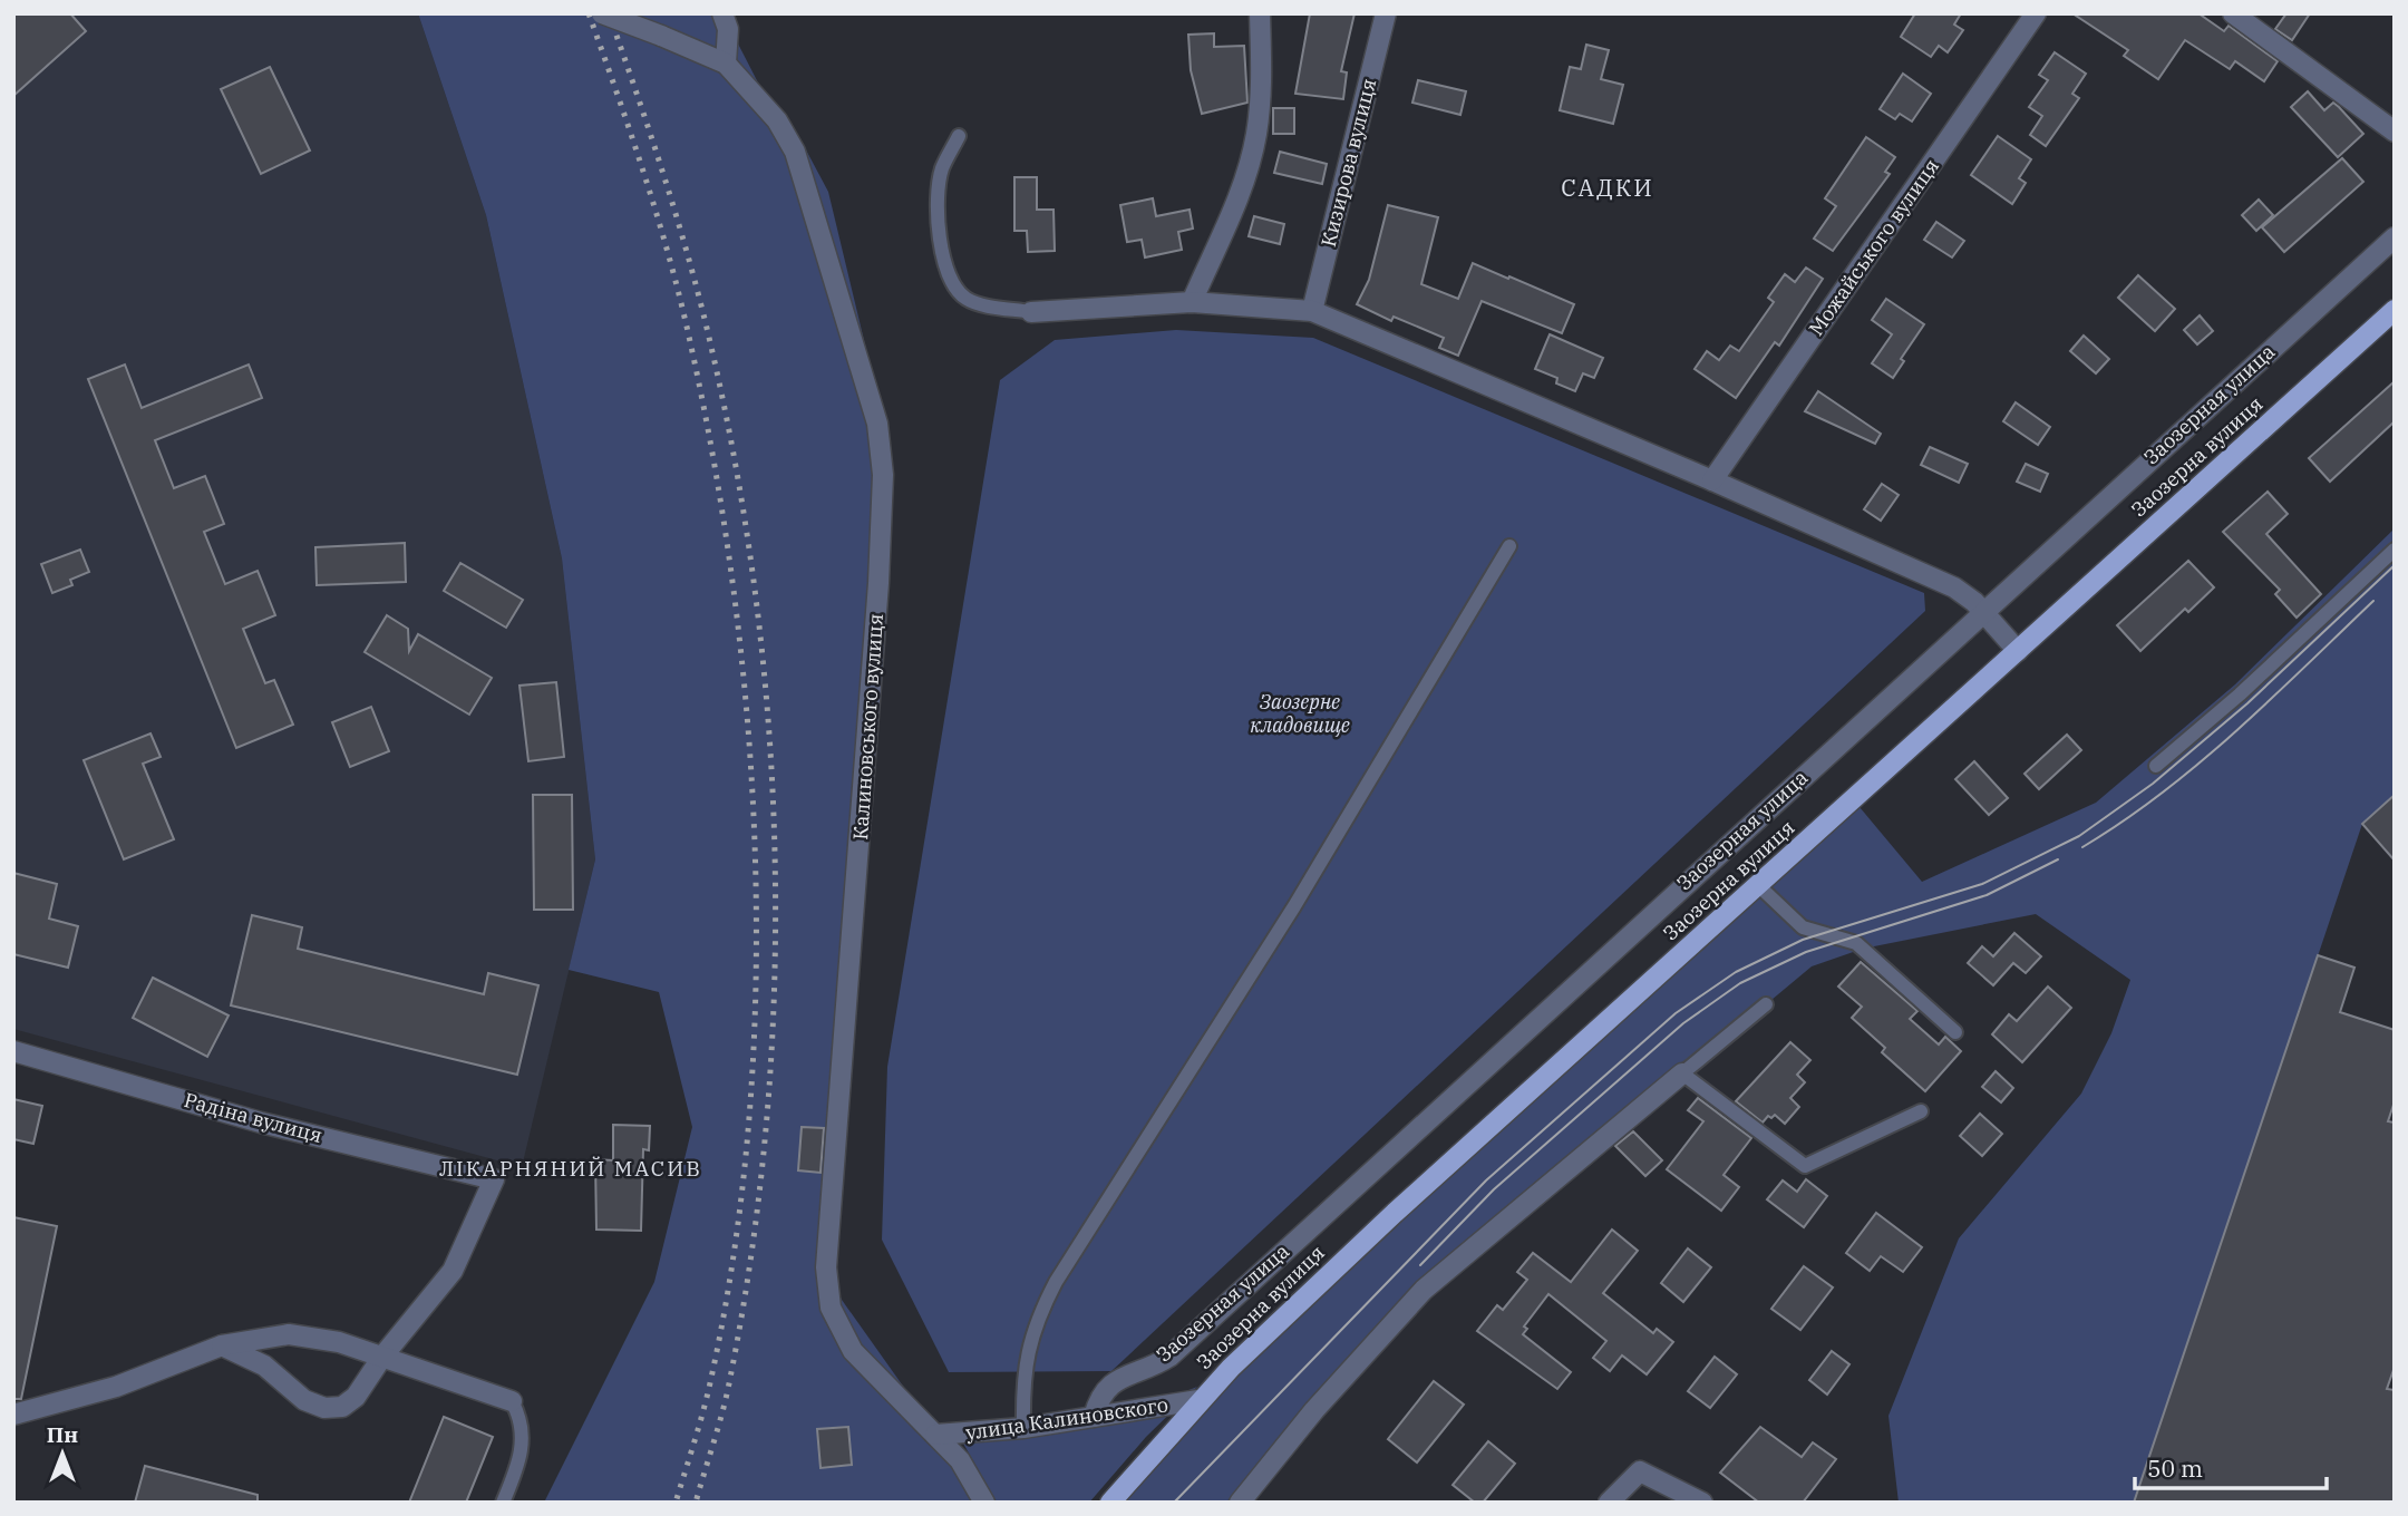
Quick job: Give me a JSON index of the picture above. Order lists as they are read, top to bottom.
{
  "streets": {
    "main road": ["Заозерна вулиця"],
    "street": [
      "Кизирова вулиця",
      "Можайського вулиця",
      "Заозерная улица",
      "Калиновського вулиця",
      "Радіна вулиця",
      "улица Калиновского"
    ]
  },
  "crossings": [
    ["Заозерная улица", "улица Калиновского"],
    ["Заозерна вулиця", "улица Калиновского"],
    ["Калиновського вулиця", "улица Калиновского"]
  ],
  "districts": ["САДКИ", "ЛІКАРНЯНИЙ МАСИВ"],
  "parks": ["Заозерне кладовище"],
  "scale_bar": "50 m",
  "north": "top"
}
